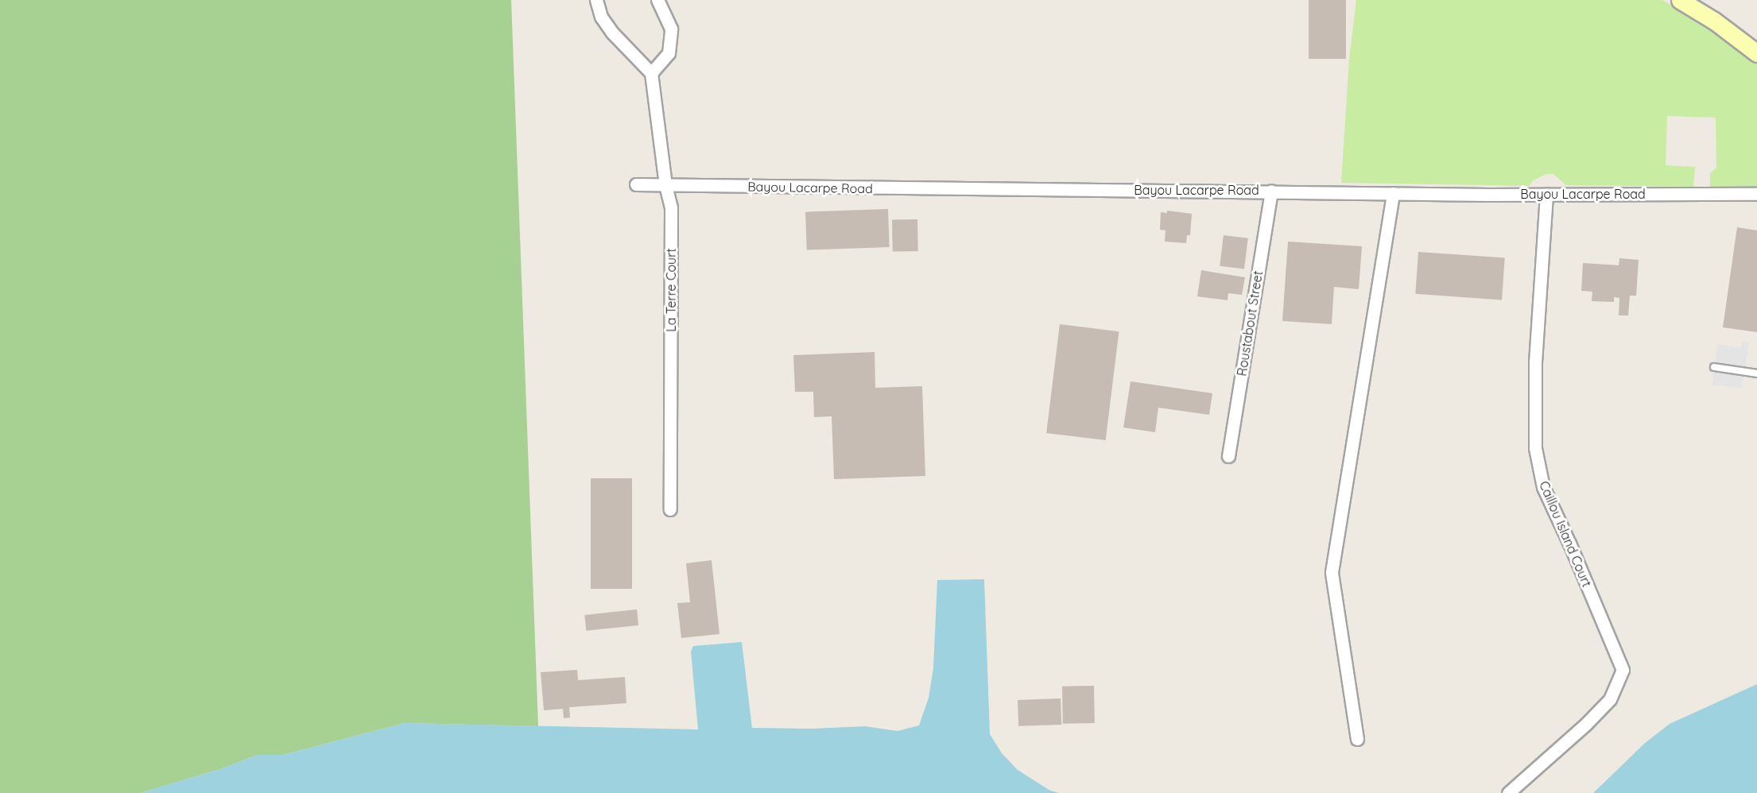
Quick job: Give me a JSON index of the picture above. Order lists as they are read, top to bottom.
{
  "streets": {
    "street": [
      "Bayou Lacarpe Road",
      "La Terre Court",
      "Roustabout Street",
      "Caillou Island Court"
    ]
  },
  "crossings": [
    ["Bayou Lacarpe Road", "La Terre Court"],
    ["Bayou Lacarpe Road", "Roustabout Street"],
    ["Bayou Lacarpe Road", "Caillou Island Court"]
  ]
}
